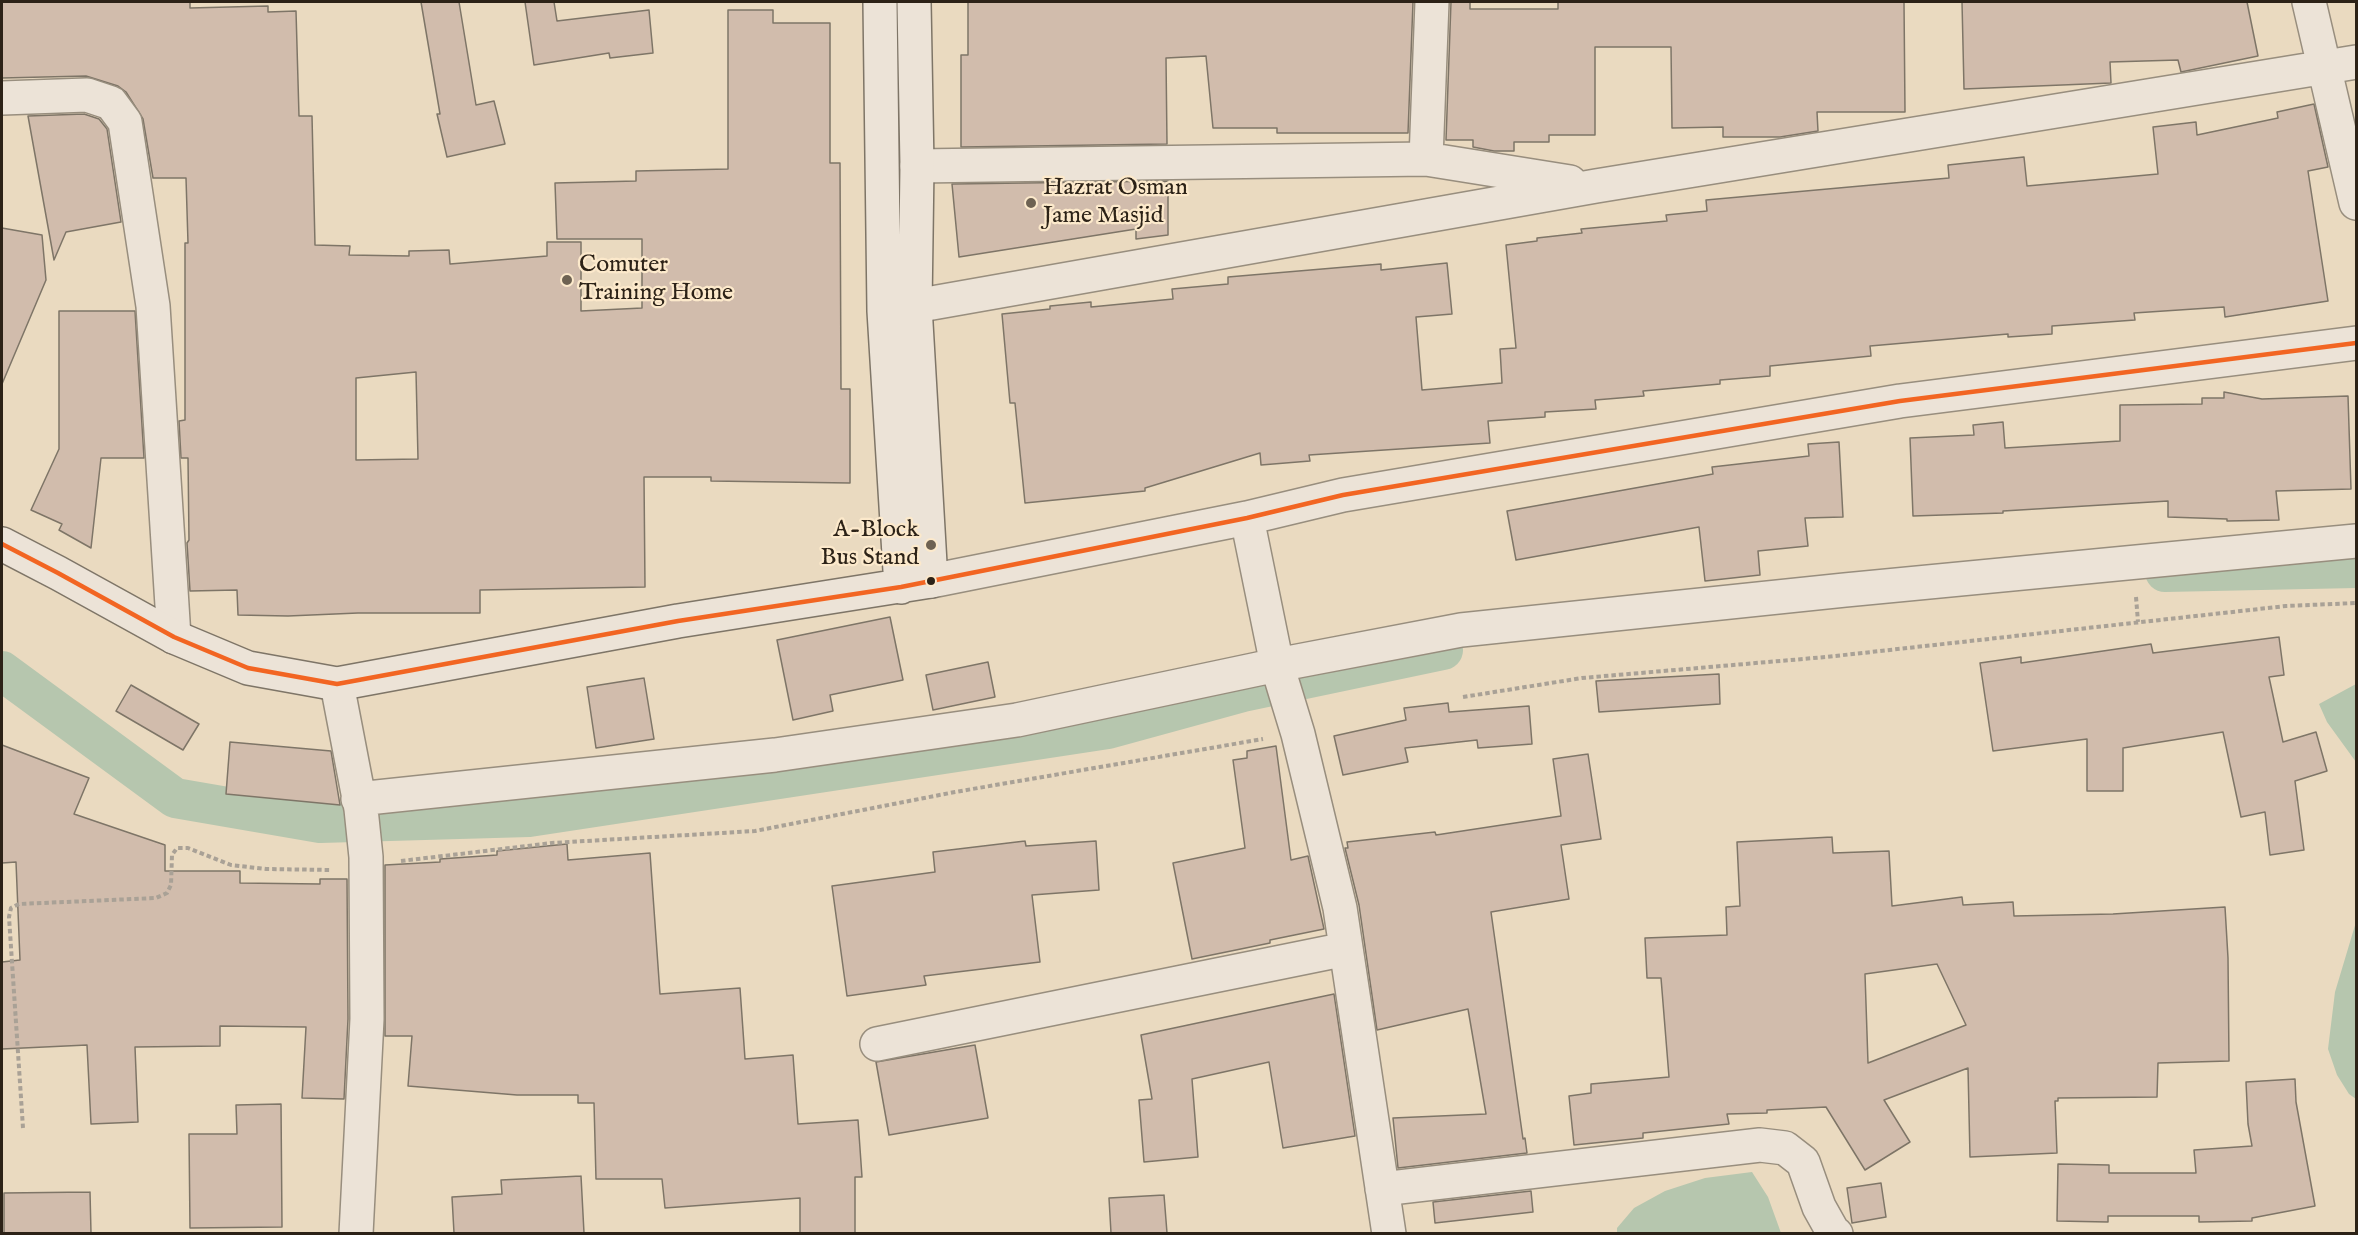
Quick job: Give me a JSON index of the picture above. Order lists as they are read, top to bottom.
{
  "places": ["Hazrat Osman Jame Masjid", "Comuter Training Home", "A-Block Bus Stand"]
}
